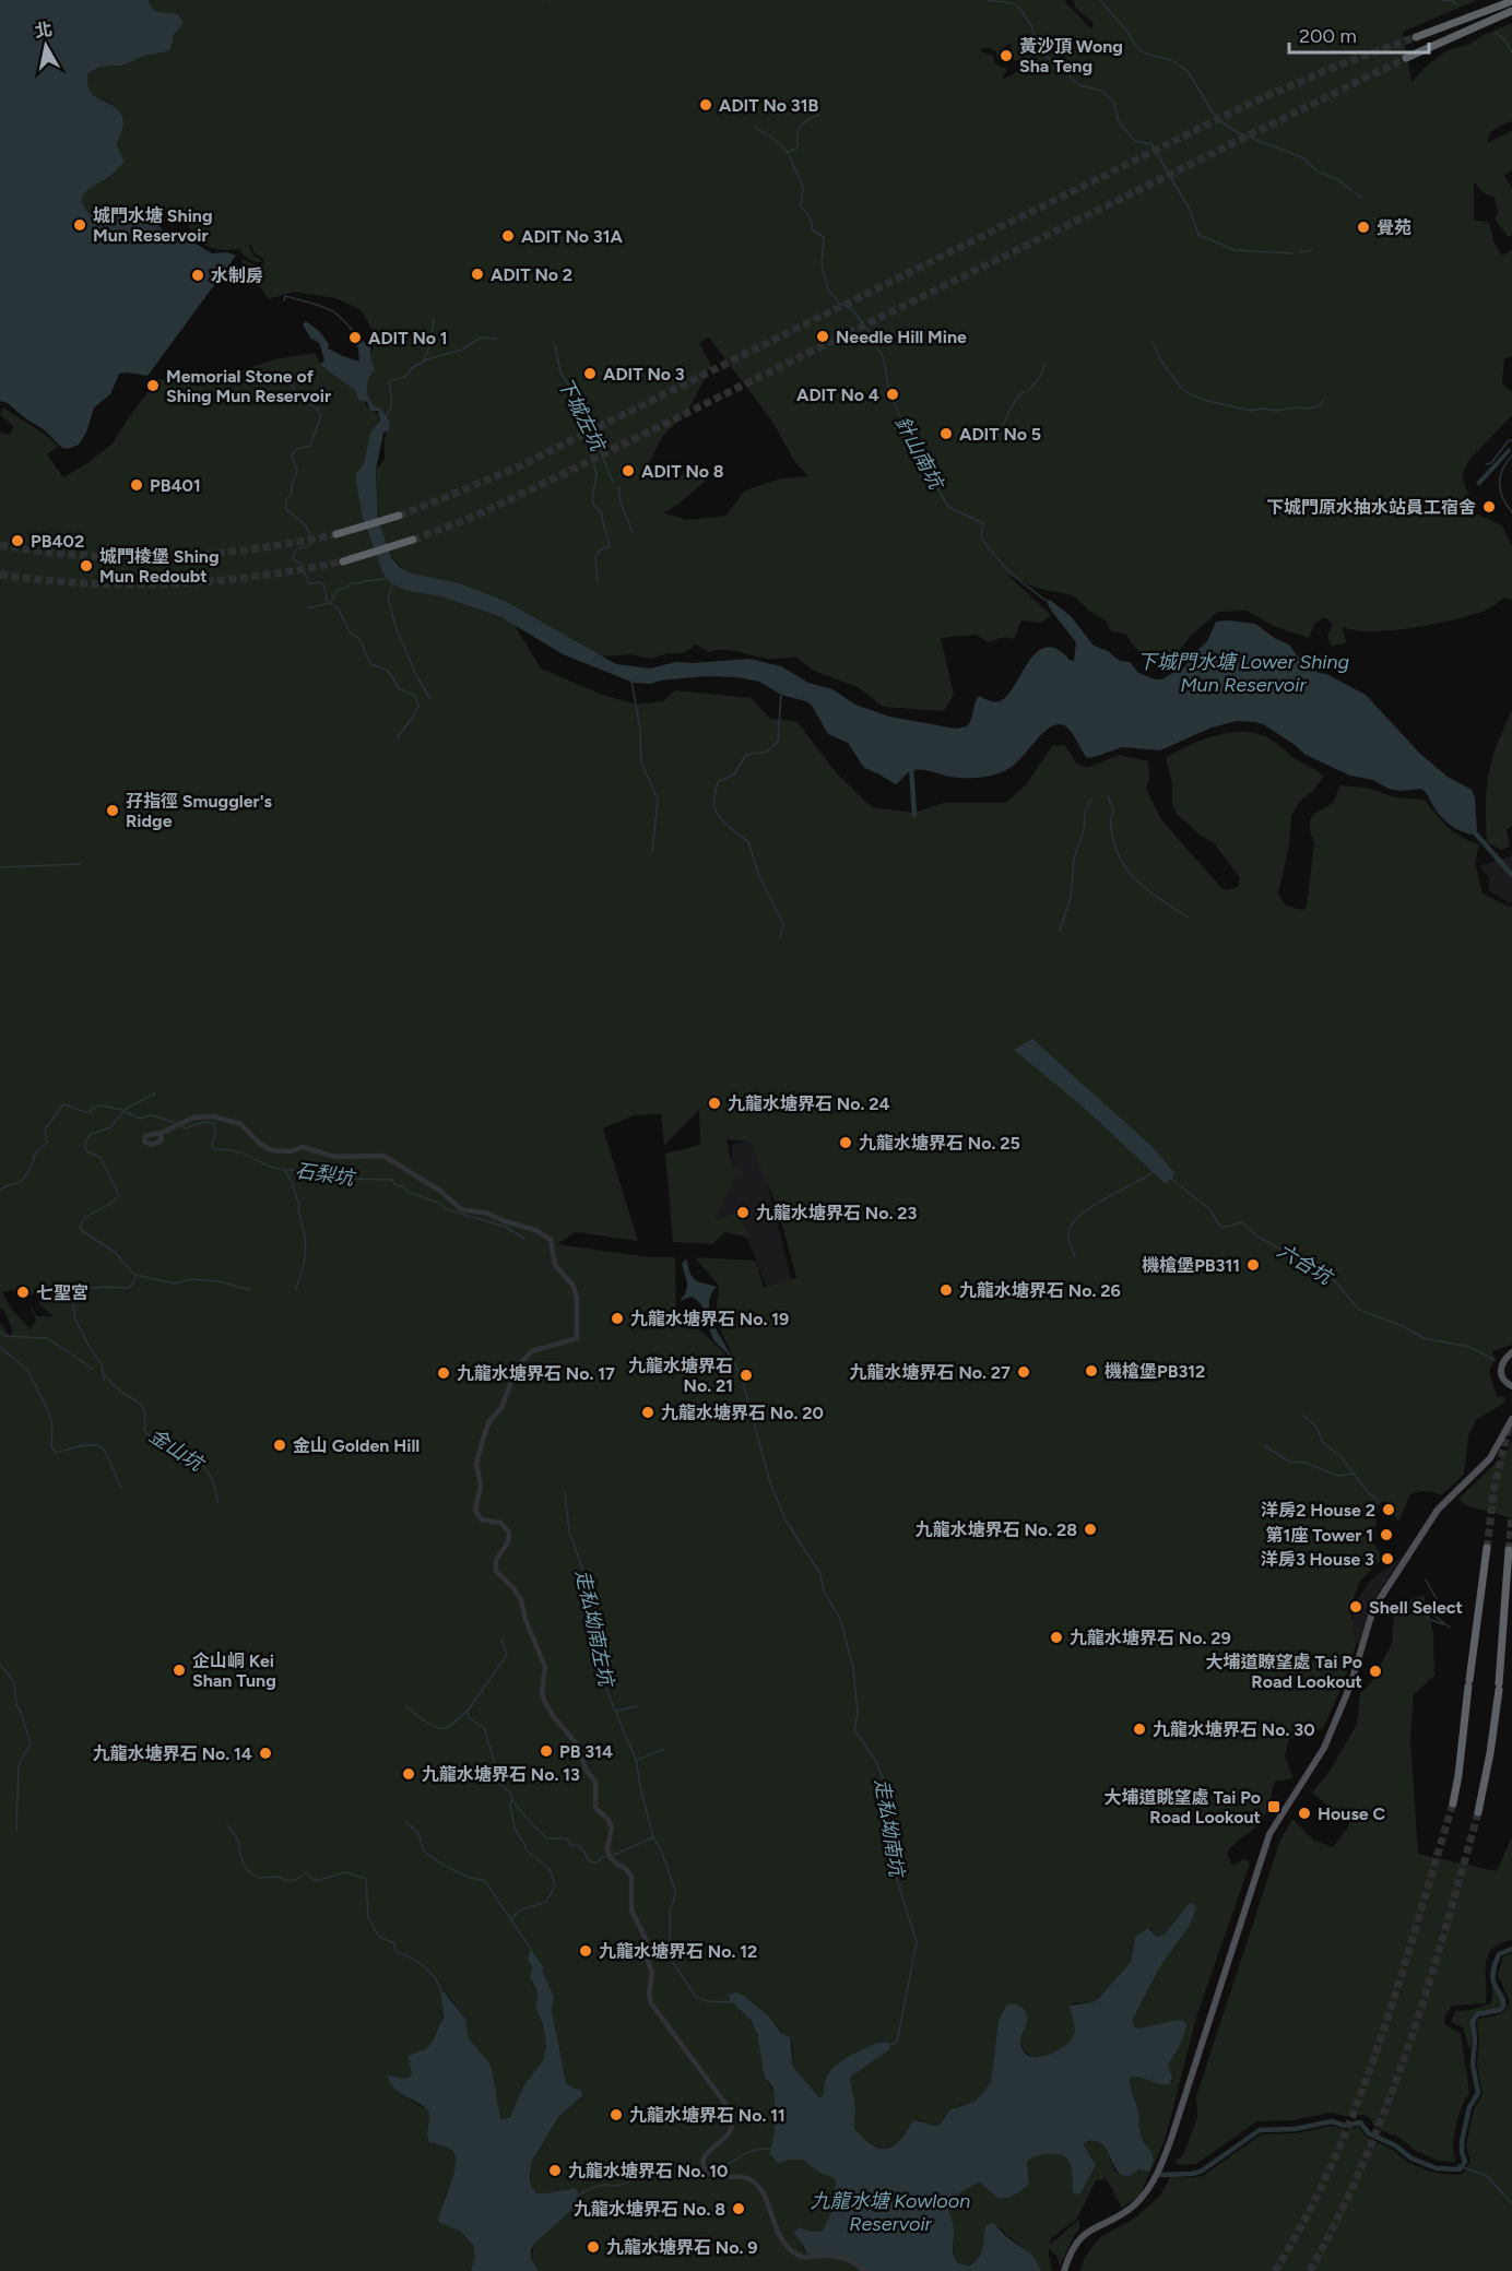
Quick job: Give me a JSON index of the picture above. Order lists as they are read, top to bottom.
{
  "water": [
    "下城左坑",
    "針山南坑",
    "下城門水塘 Lower Shing Mun Reservoir",
    "石梨坑",
    "六合坑",
    "金山坑",
    "走私坳南左坑",
    "走私坳南坑",
    "九龍水塘 Kowloon Reservoir"
  ],
  "places": {
    "other": [
      "黃沙頂 Wong Sha Teng",
      "ADIT No 31B",
      "城門水塘 Shing Mun Reservoir",
      "覺苑",
      "ADIT No 31A",
      "ADIT No 2",
      "水制房",
      "Needle Hill Mine",
      "ADIT No 1",
      "ADIT No 3",
      "Memorial Stone of Shing Mun Reservoir",
      "ADIT No 4",
      "ADIT No 5",
      "ADIT No 8",
      "PB401",
      "下城門原水抽水站員工宿舍",
      "PB402",
      "城門棱堡 Shing Mun Redoubt",
      "孖指徑 Smuggler's Ridge",
      "九龍水塘界石 No. 24",
      "九龍水塘界石 No. 25",
      "九龍水塘界石 No. 23",
      "機槍堡PB311",
      "九龍水塘界石 No. 26",
      "七聖宮",
      "九龍水塘界石 No. 19",
      "機槍堡PB312",
      "九龍水塘界石 No. 27",
      "九龍水塘界石 No. 17",
      "九龍水塘界石 No. 21",
      "九龍水塘界石 No. 20",
      "金山 Golden Hill",
      "洋房2 House 2",
      "九龍水塘界石 No. 28",
      "第1座 Tower 1",
      "洋房3 House 3",
      "Shell Select",
      "九龍水塘界石 No. 29",
      "企山峒 Kei Shan Tung",
      "大埔道瞭望處 Tai Po Road Lookout",
      "九龍水塘界石 No. 30",
      "PB 314",
      "九龍水塘界石 No. 14",
      "九龍水塘界石 No. 13",
      "House C",
      "九龍水塘界石 No. 12",
      "九龍水塘界石 No. 11",
      "九龍水塘界石 No. 10",
      "九龍水塘界石 No. 8",
      "九龍水塘界石 No. 9"
    ],
    "transit": ["大埔道眺望處 Tai Po Road Lookout"]
  },
  "scale_bar": "200 m",
  "north": "top"
}
